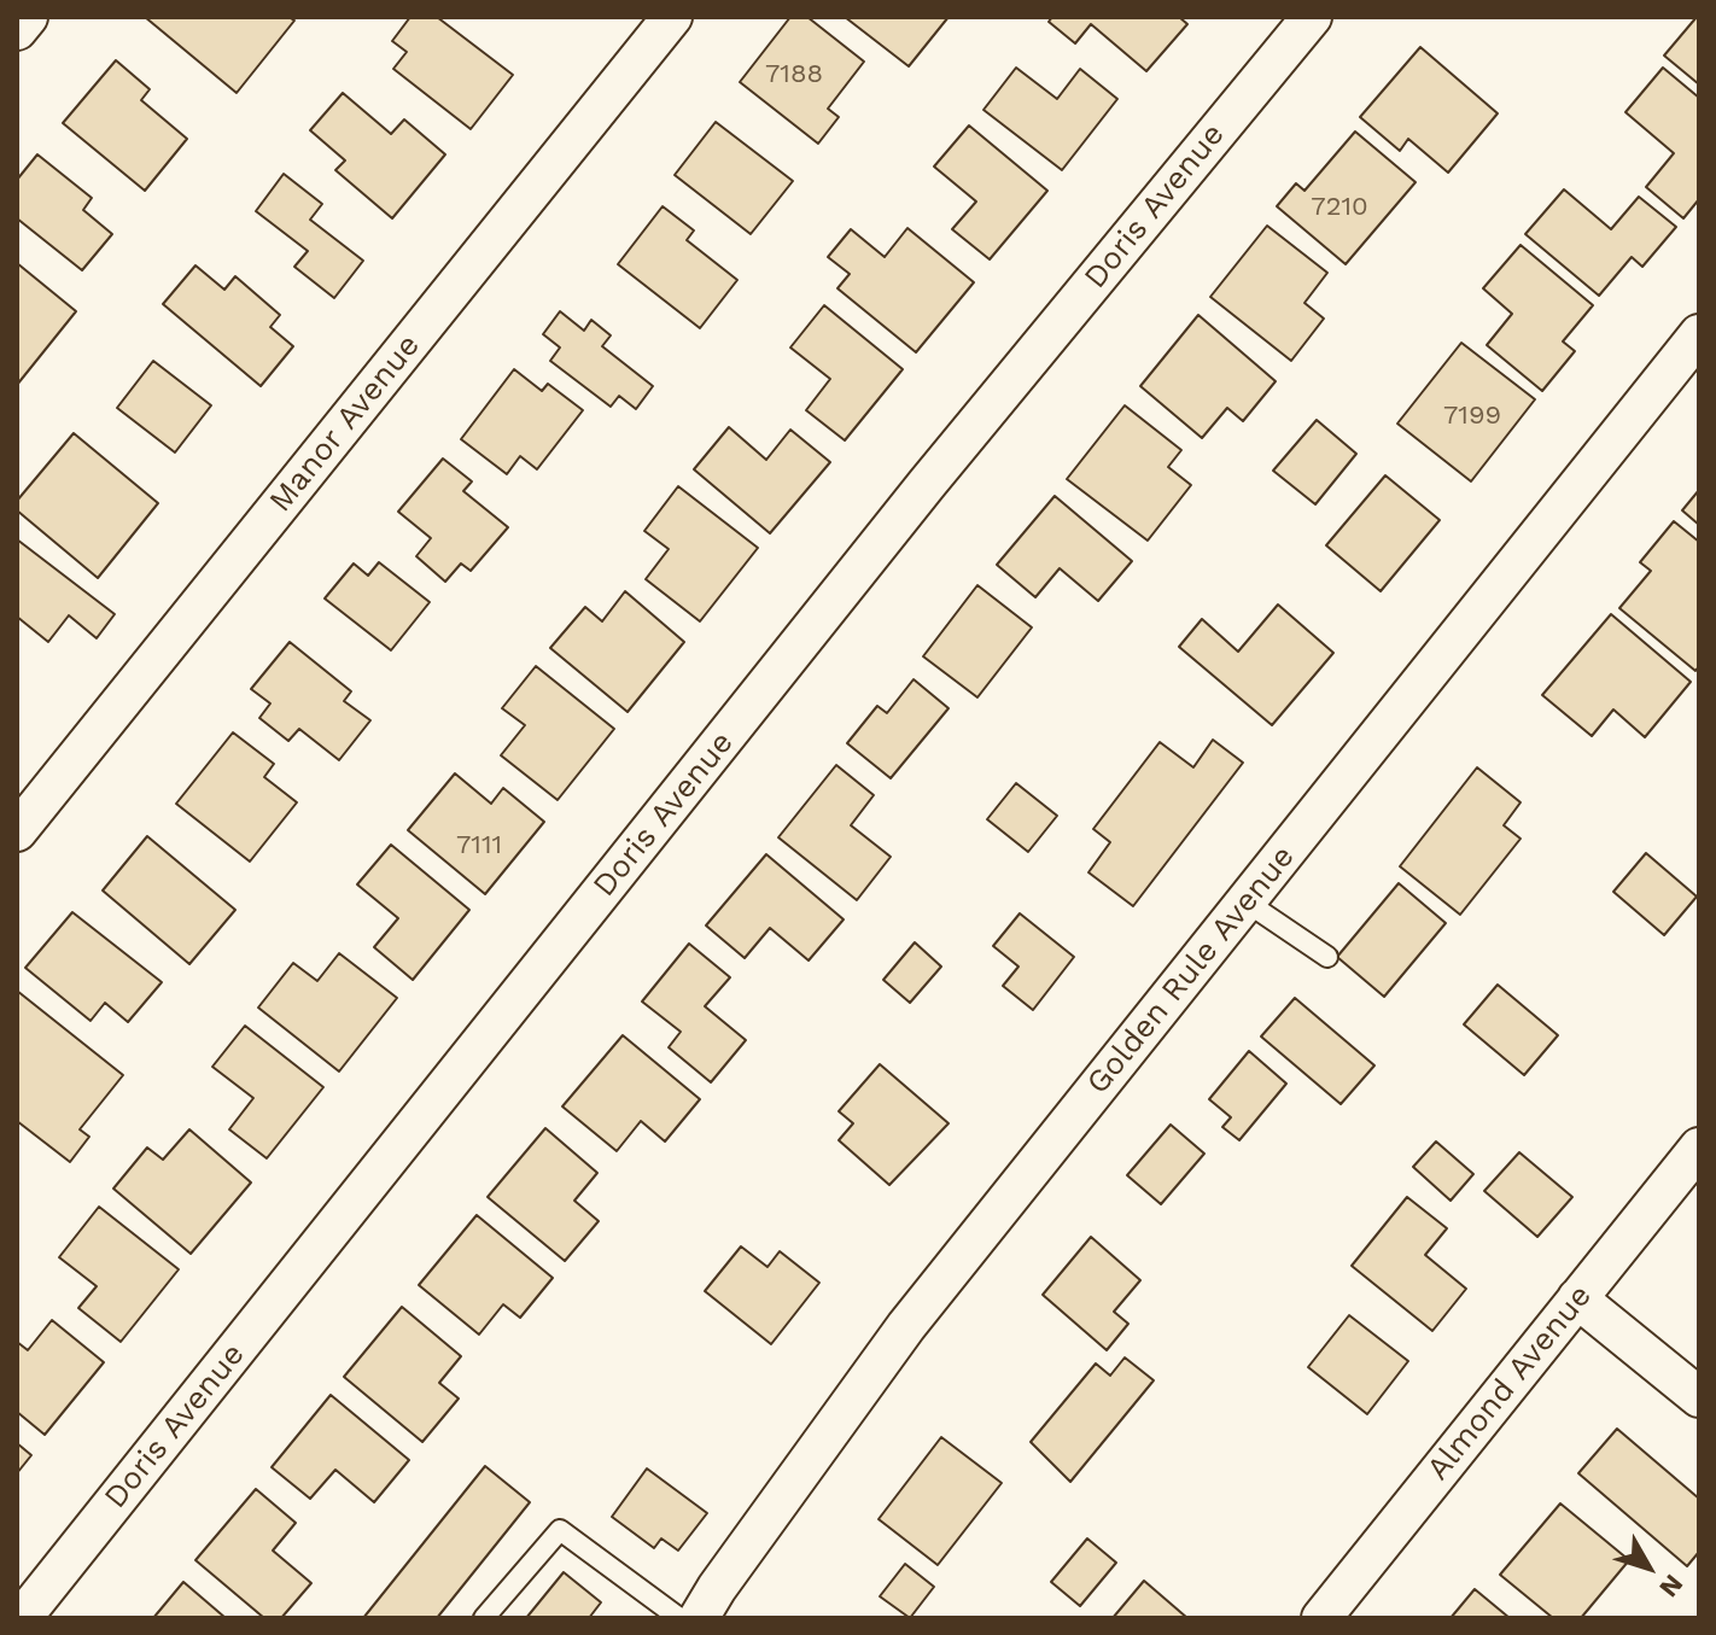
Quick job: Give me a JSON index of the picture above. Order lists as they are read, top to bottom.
{
  "streets": {
    "street": [
      "Doris Avenue",
      "Manor Avenue",
      "Golden Rule Avenue",
      "Almond Avenue"
    ]
  },
  "house_numbers": [
    "7188",
    "7210",
    "7199",
    "7111"
  ],
  "north": "bottom right"
}
